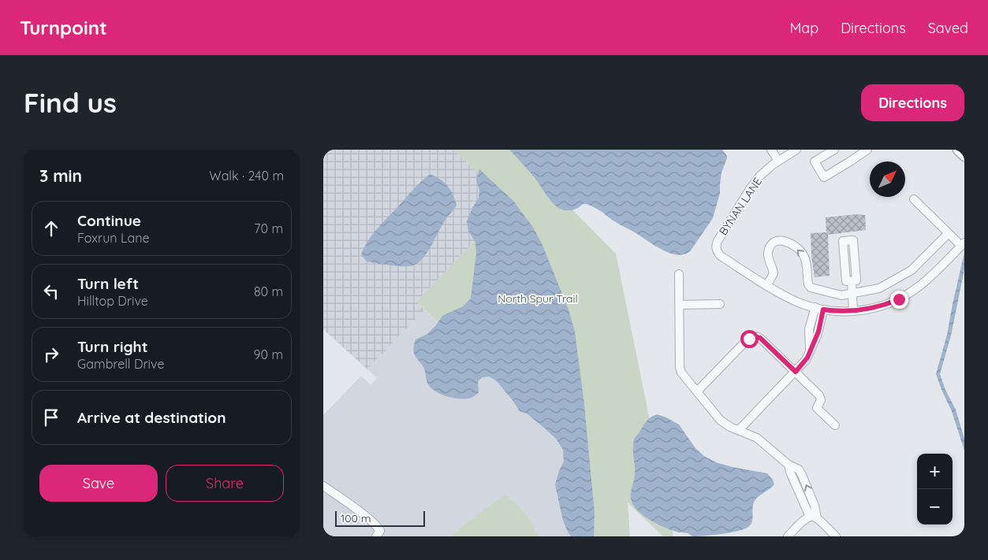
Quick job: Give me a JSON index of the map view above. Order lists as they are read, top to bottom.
{
  "streets": {
    "street": ["BYNAN LANE"]
  },
  "parks": ["North Spur Trail"],
  "scale_bar": "100 m",
  "north": "top right",
  "page": {
    "header": "Turnpoint",
    "nav": ["Map", "Directions", "Saved"],
    "buttons": [
      "Directions",
      ["Save", "Share"]
    ],
    "title": "Find us",
    "heading": ["3 min", "Walk · 240 m"],
    "list": [
      ["Continue", "Foxrun Lane", "70 m"],
      ["Turn left", "Hilltop Drive", "80 m"],
      ["Turn right", "Gambrell Drive", "90 m"],
      "Arrive at destination"
    ],
    "map_buttons": ["+", "−"],
    "scale": "100 m"
  }
}
